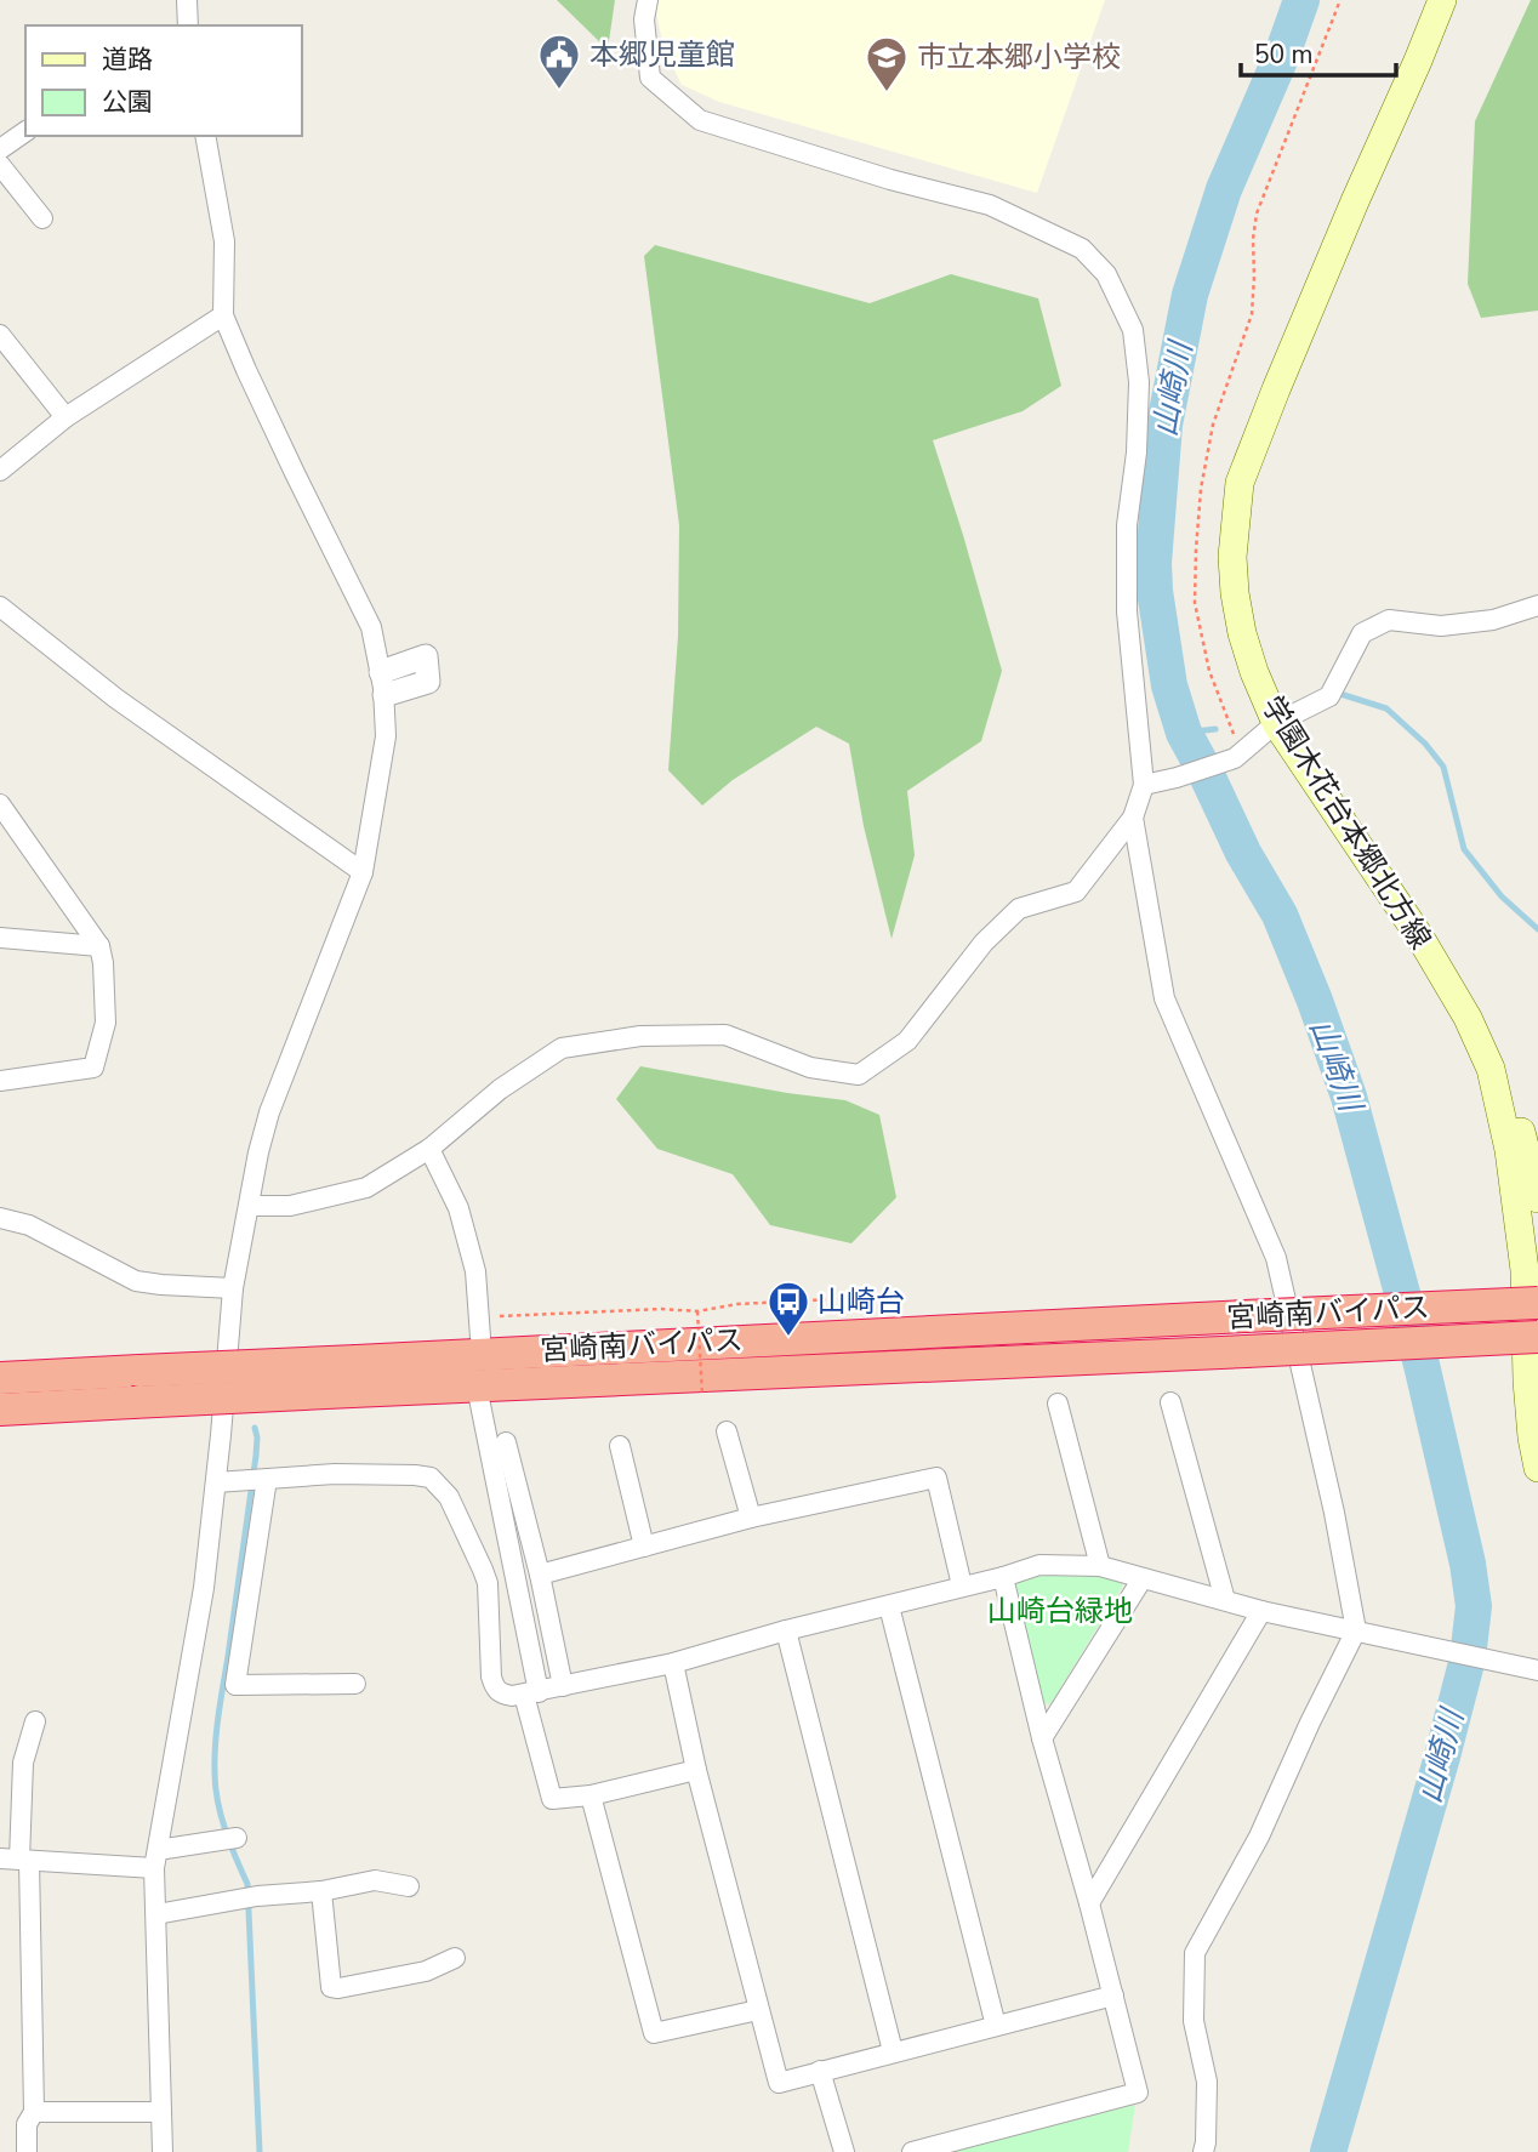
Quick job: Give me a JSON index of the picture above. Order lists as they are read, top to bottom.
{
  "streets": {
    "highway": ["宮崎南バイパス"],
    "main road": ["学園木花台本郷北方線"]
  },
  "water": ["山崎川"],
  "parks": ["山崎台緑地"],
  "places": {
    "public building": ["本郷児童館"],
    "school or university": ["市立本郷小学校"],
    "bus stop": ["山崎台"]
  },
  "legend": ["道路", "公園"],
  "scale_bar": "50 m"
}
